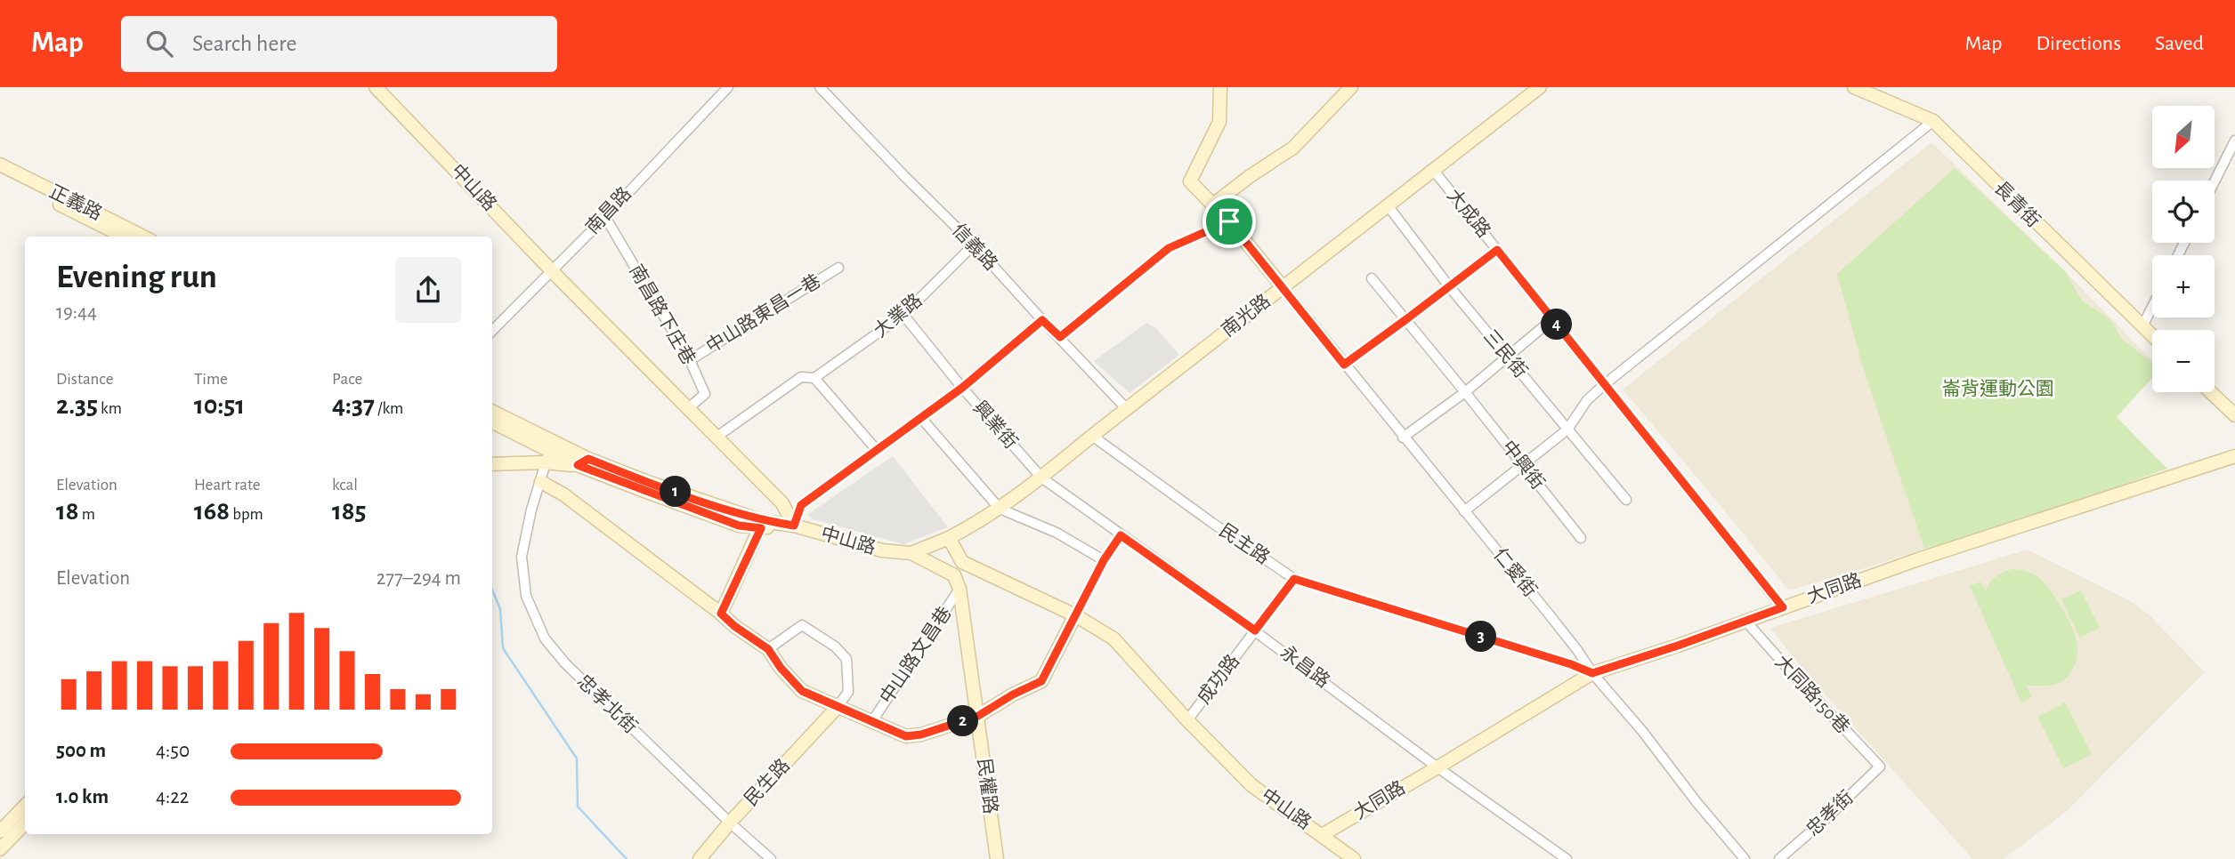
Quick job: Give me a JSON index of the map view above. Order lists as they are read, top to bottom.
{
  "streets": {
    "street": [
      "中山路",
      "正義路",
      "長青街",
      "南昌路",
      "大成路",
      "信義路",
      "中山路東昌一巷",
      "南昌路下庄巷",
      "大業路",
      "南光路",
      "三民街",
      "興業街",
      "中興街",
      "民主路",
      "仁愛街",
      "大同路",
      "中山路文昌巷",
      "永昌路",
      "成功路",
      "大同路150巷",
      "忠孝北街",
      "民生路",
      "民權路",
      "忠孝街"
    ]
  },
  "crossings": [
    ["中山路", "南昌路"],
    ["中山路", "南昌路下庄巷"],
    ["中山路", "大業路"],
    ["中山路", "南光路"],
    ["中山路", "大同路"],
    ["中山路", "成功路"],
    ["中山路", "民權路"],
    ["南昌路", "南昌路下庄巷"],
    ["大成路", "南光路"],
    ["大成路", "大同路"],
    ["信義路", "大業路"],
    ["信義路", "南光路"],
    ["中山路東昌一巷", "南昌路下庄巷"],
    ["大業路", "興業街"],
    ["南光路", "三民街"],
    ["南光路", "興業街"],
    ["南光路", "民主路"],
    ["南光路", "仁愛街"],
    ["南光路", "永昌路"],
    ["興業街", "永昌路"],
    ["民主路", "仁愛街"],
    ["民主路", "大同路"],
    ["民主路", "成功路"],
    ["仁愛街", "大同路"],
    ["大同路", "永昌路"],
    ["大同路", "大同路150巷"],
    ["中山路文昌巷", "民權路"],
    ["永昌路", "成功路"],
    ["大同路150巷", "忠孝街"],
    ["忠孝北街", "民生路"]
  ],
  "parks": ["崙背運動公園"],
  "north": "bottom left",
  "page": {
    "header": "Map",
    "search": "Search here",
    "nav": ["Map", "Directions", "Saved"],
    "map_buttons": ["+", "−"],
    "heading": ["Evening run", "19:44"],
    "pins": [
      "4",
      "1",
      "3",
      "2"
    ],
    "stats": [
      ["Distance", "2.35 km"],
      ["Time", "10:51"],
      ["Pace", "4:37 /km"],
      ["Elevation", "18 m"],
      ["Heart rate", "168 bpm"],
      ["kcal", "185"]
    ],
    "chart": ["Elevation", "277–294 m"],
    "list": [
      {
        "name": "500 m",
        "note": "4:50"
      },
      {
        "name": "1.0 km",
        "note": "4:22"
      }
    ]
  }
}
